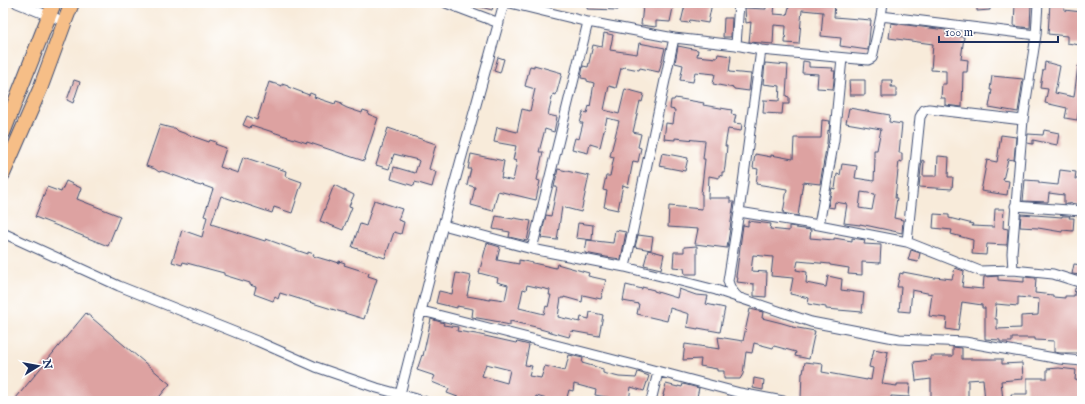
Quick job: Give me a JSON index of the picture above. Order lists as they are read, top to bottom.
{
  "scale_bar": "100 m",
  "north": "right"
}
